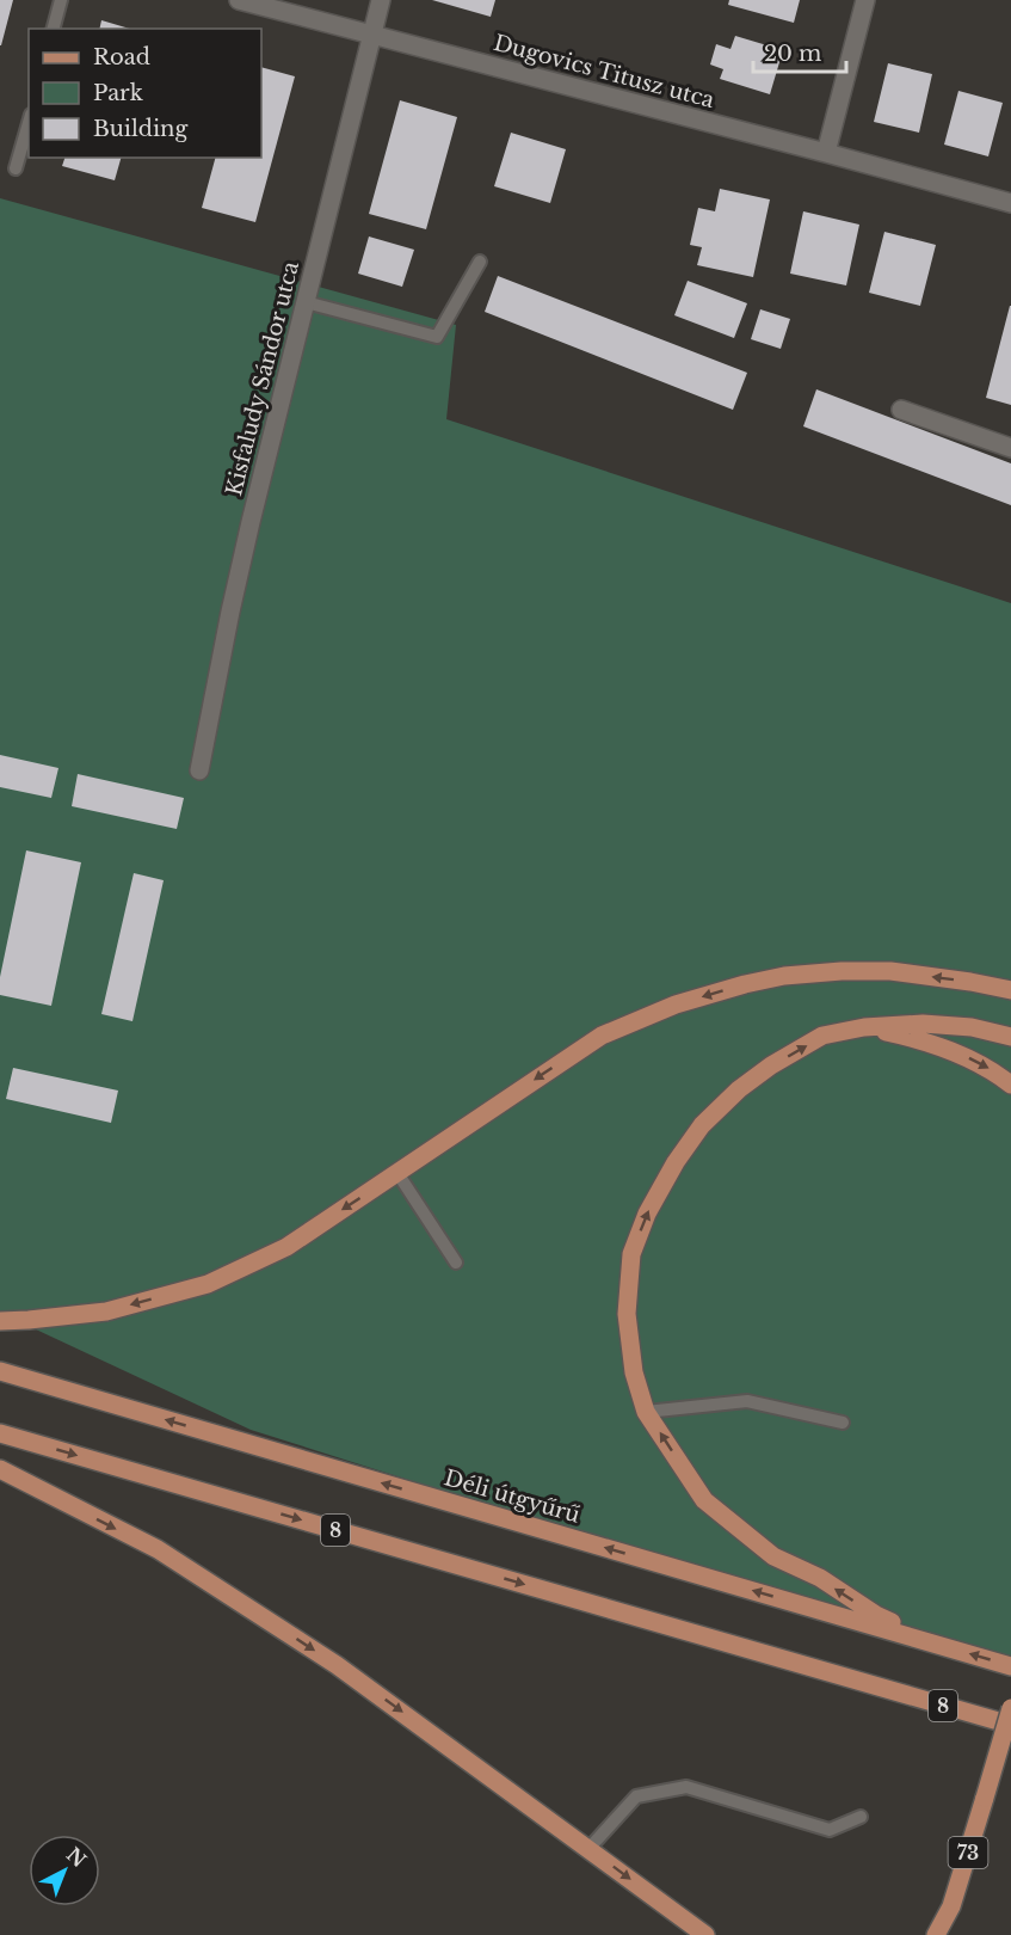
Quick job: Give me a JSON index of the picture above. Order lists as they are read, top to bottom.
{
  "streets": {
    "main road": ["Déli útgyűrű", "8", "73"],
    "street": ["Dugovics Titusz utca", "Kisfaludy Sándor utca"]
  },
  "crossings": [
    ["Dugovics Titusz utca", "Kisfaludy Sándor utca"]
  ],
  "legend": ["Road", "Park", "Building"],
  "scale_bar": "20 m",
  "north": "top right"
}
